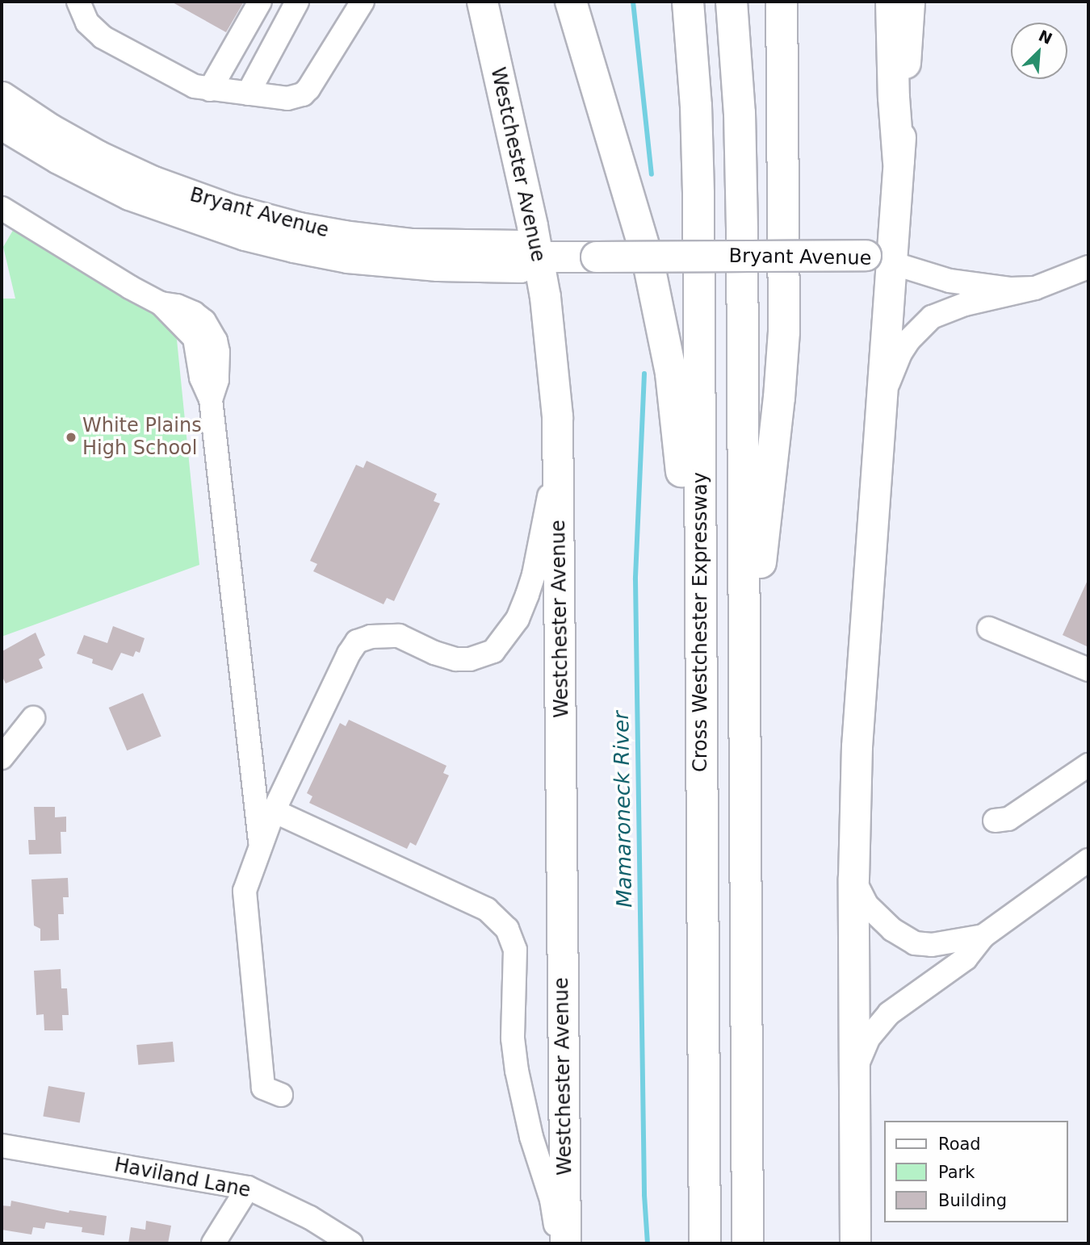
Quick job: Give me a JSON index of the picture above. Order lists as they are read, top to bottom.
{
  "streets": {
    "highway": ["Cross Westchester Expressway"],
    "main road": ["Westchester Avenue", "Bryant Avenue"],
    "street": ["Haviland Lane"]
  },
  "crossings": [
    ["Westchester Avenue", "Bryant Avenue"]
  ],
  "water": ["Mamaroneck River"],
  "places": ["White Plains High School"],
  "legend": ["Road", "Park", "Building"],
  "north": "top right"
}
